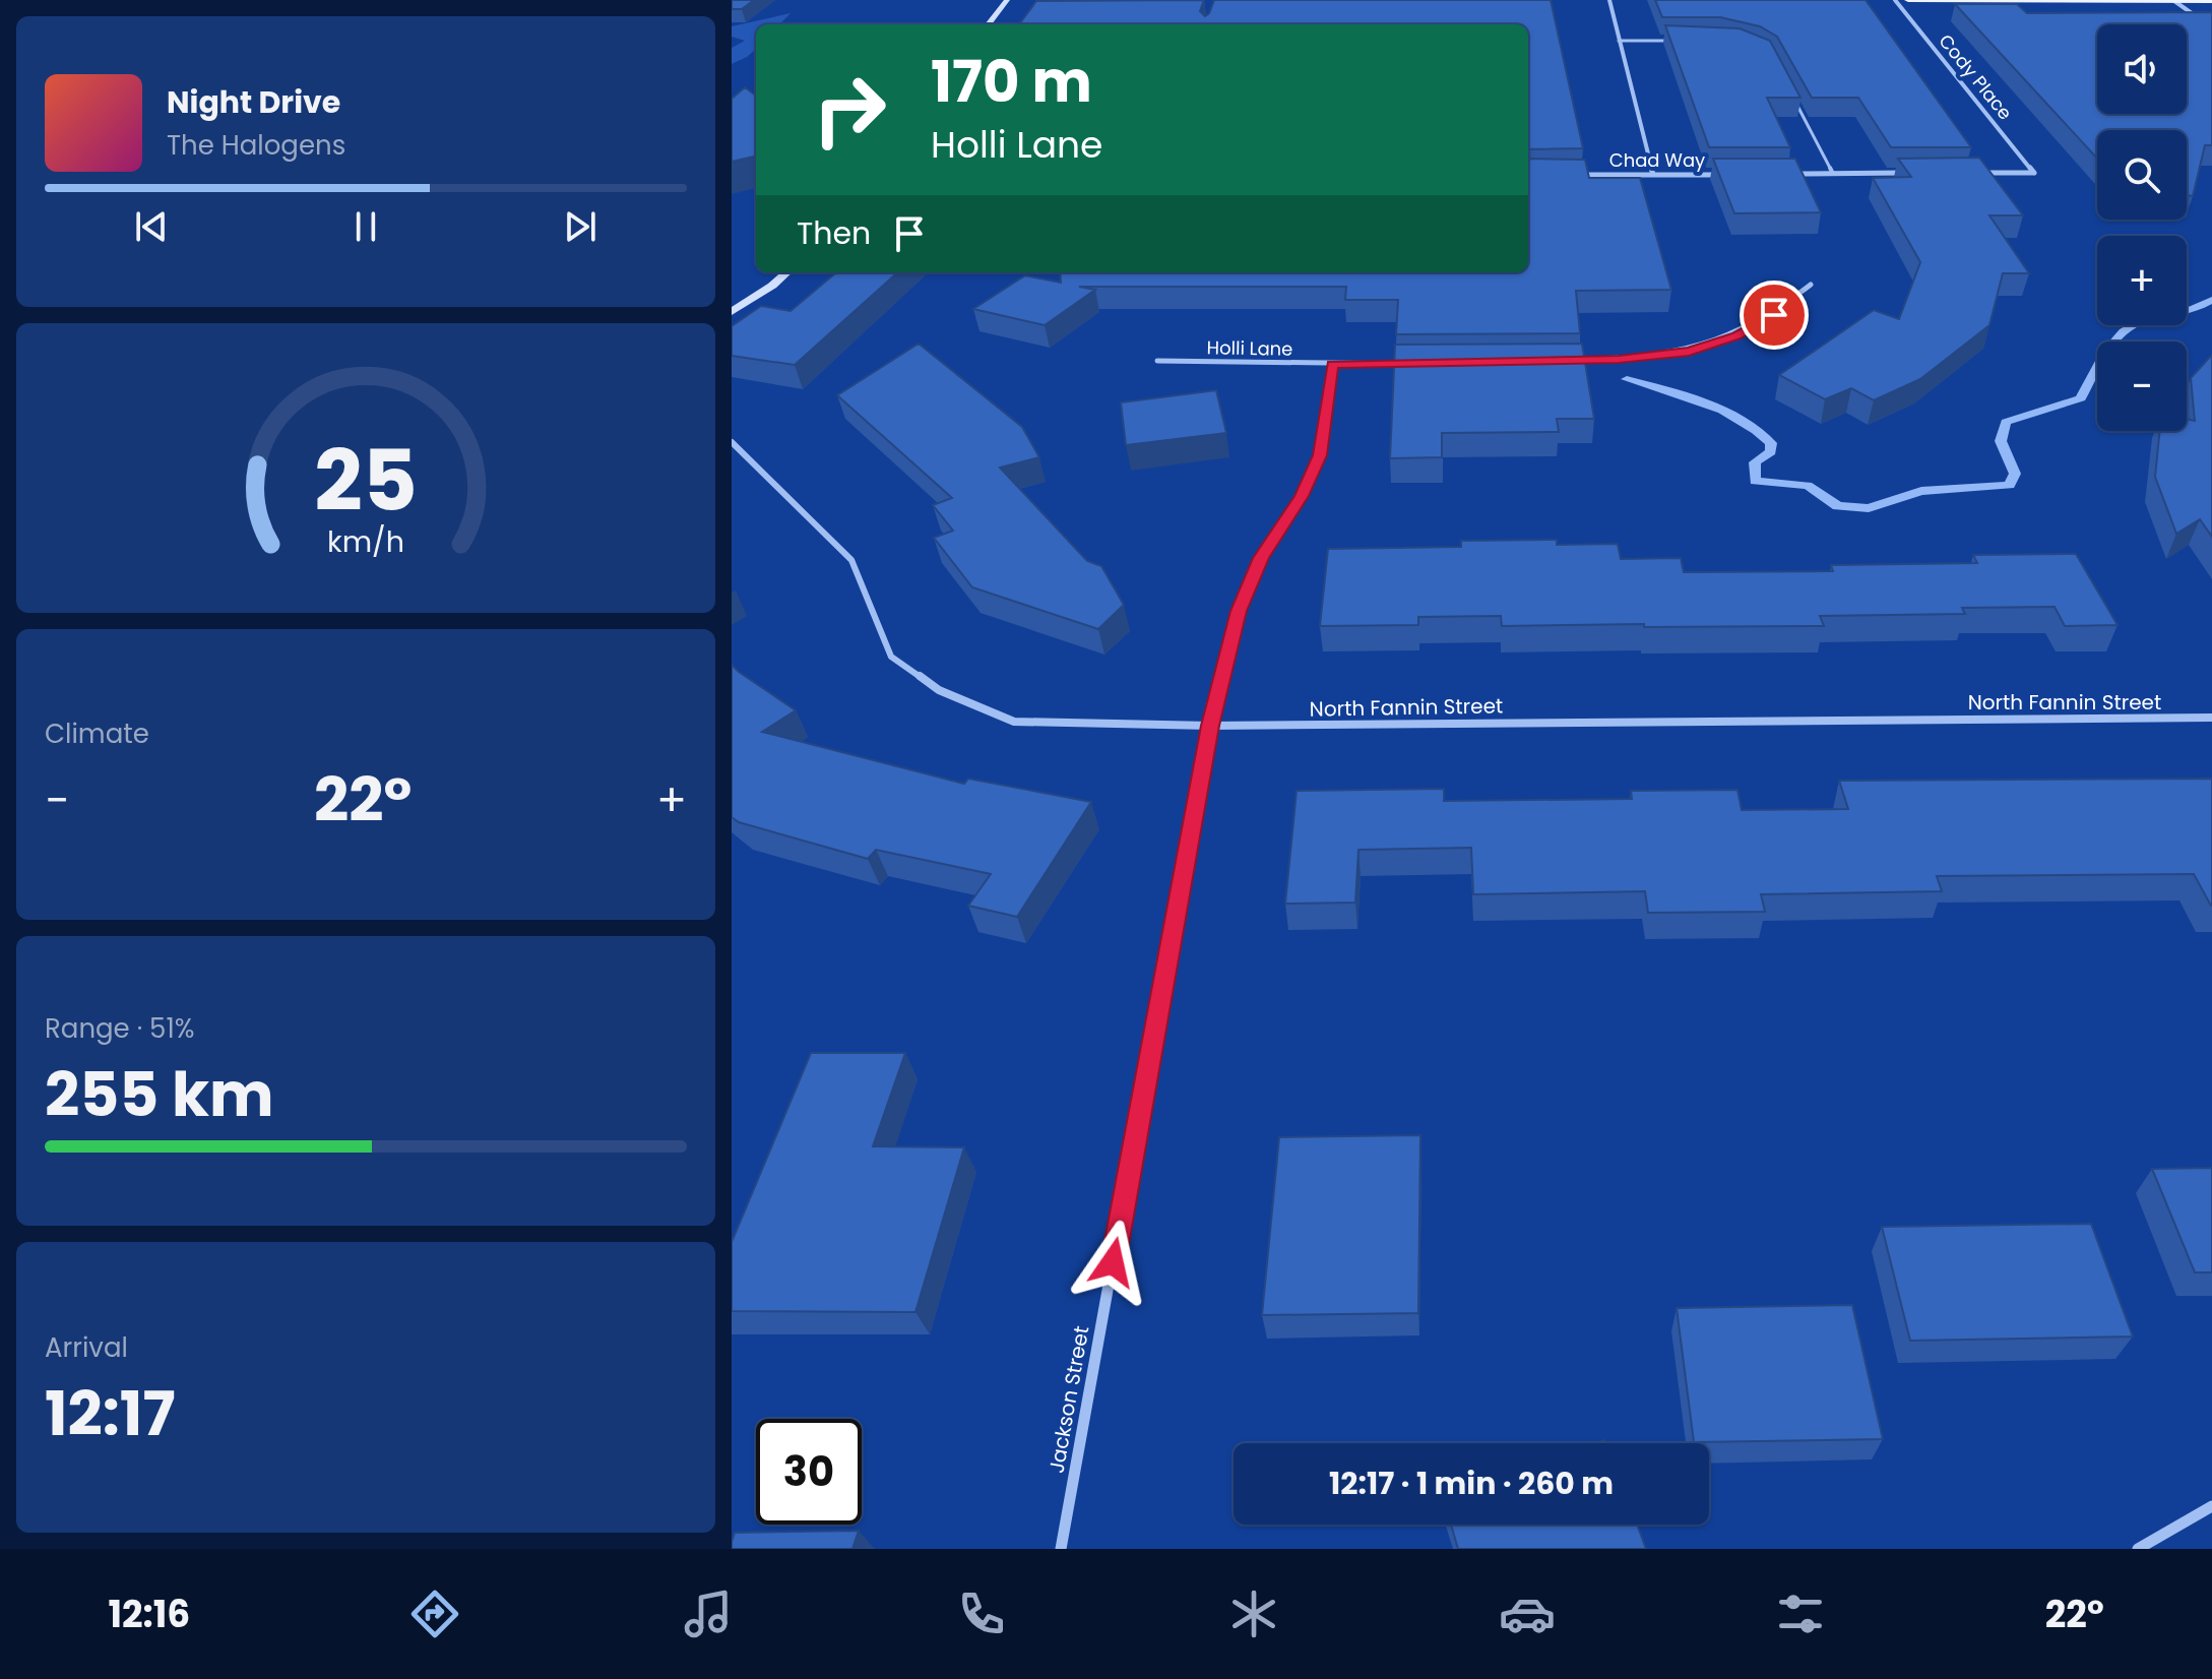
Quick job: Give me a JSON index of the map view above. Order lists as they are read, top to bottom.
{
  "streets": {
    "street": [
      "Cody Place",
      "Chad Way",
      "Holli Lane",
      "North Fannin Street",
      "Jackson Street"
    ]
  },
  "crossings": [
    ["Holli Lane", "Jackson Street"],
    ["North Fannin Street", "Jackson Street"]
  ],
  "page": {
    "map_buttons": ["+", "−"],
    "turn": ["170 m", "Holli Lane"],
    "song": ["Night Drive", "The Halogens"],
    "then": "Then",
    "tile": [
      "Climate",
      ["Range · 51%", "255 km"],
      ["Arrival", "12:17"]
    ],
    "heat": ["−", "22°", "+"],
    "limit": "30",
    "trip": "12:17 · 1 min · 260 m",
    "tabs": ["12:16", "22°"],
    "gauge": ["25", "km/h"]
  }
}
